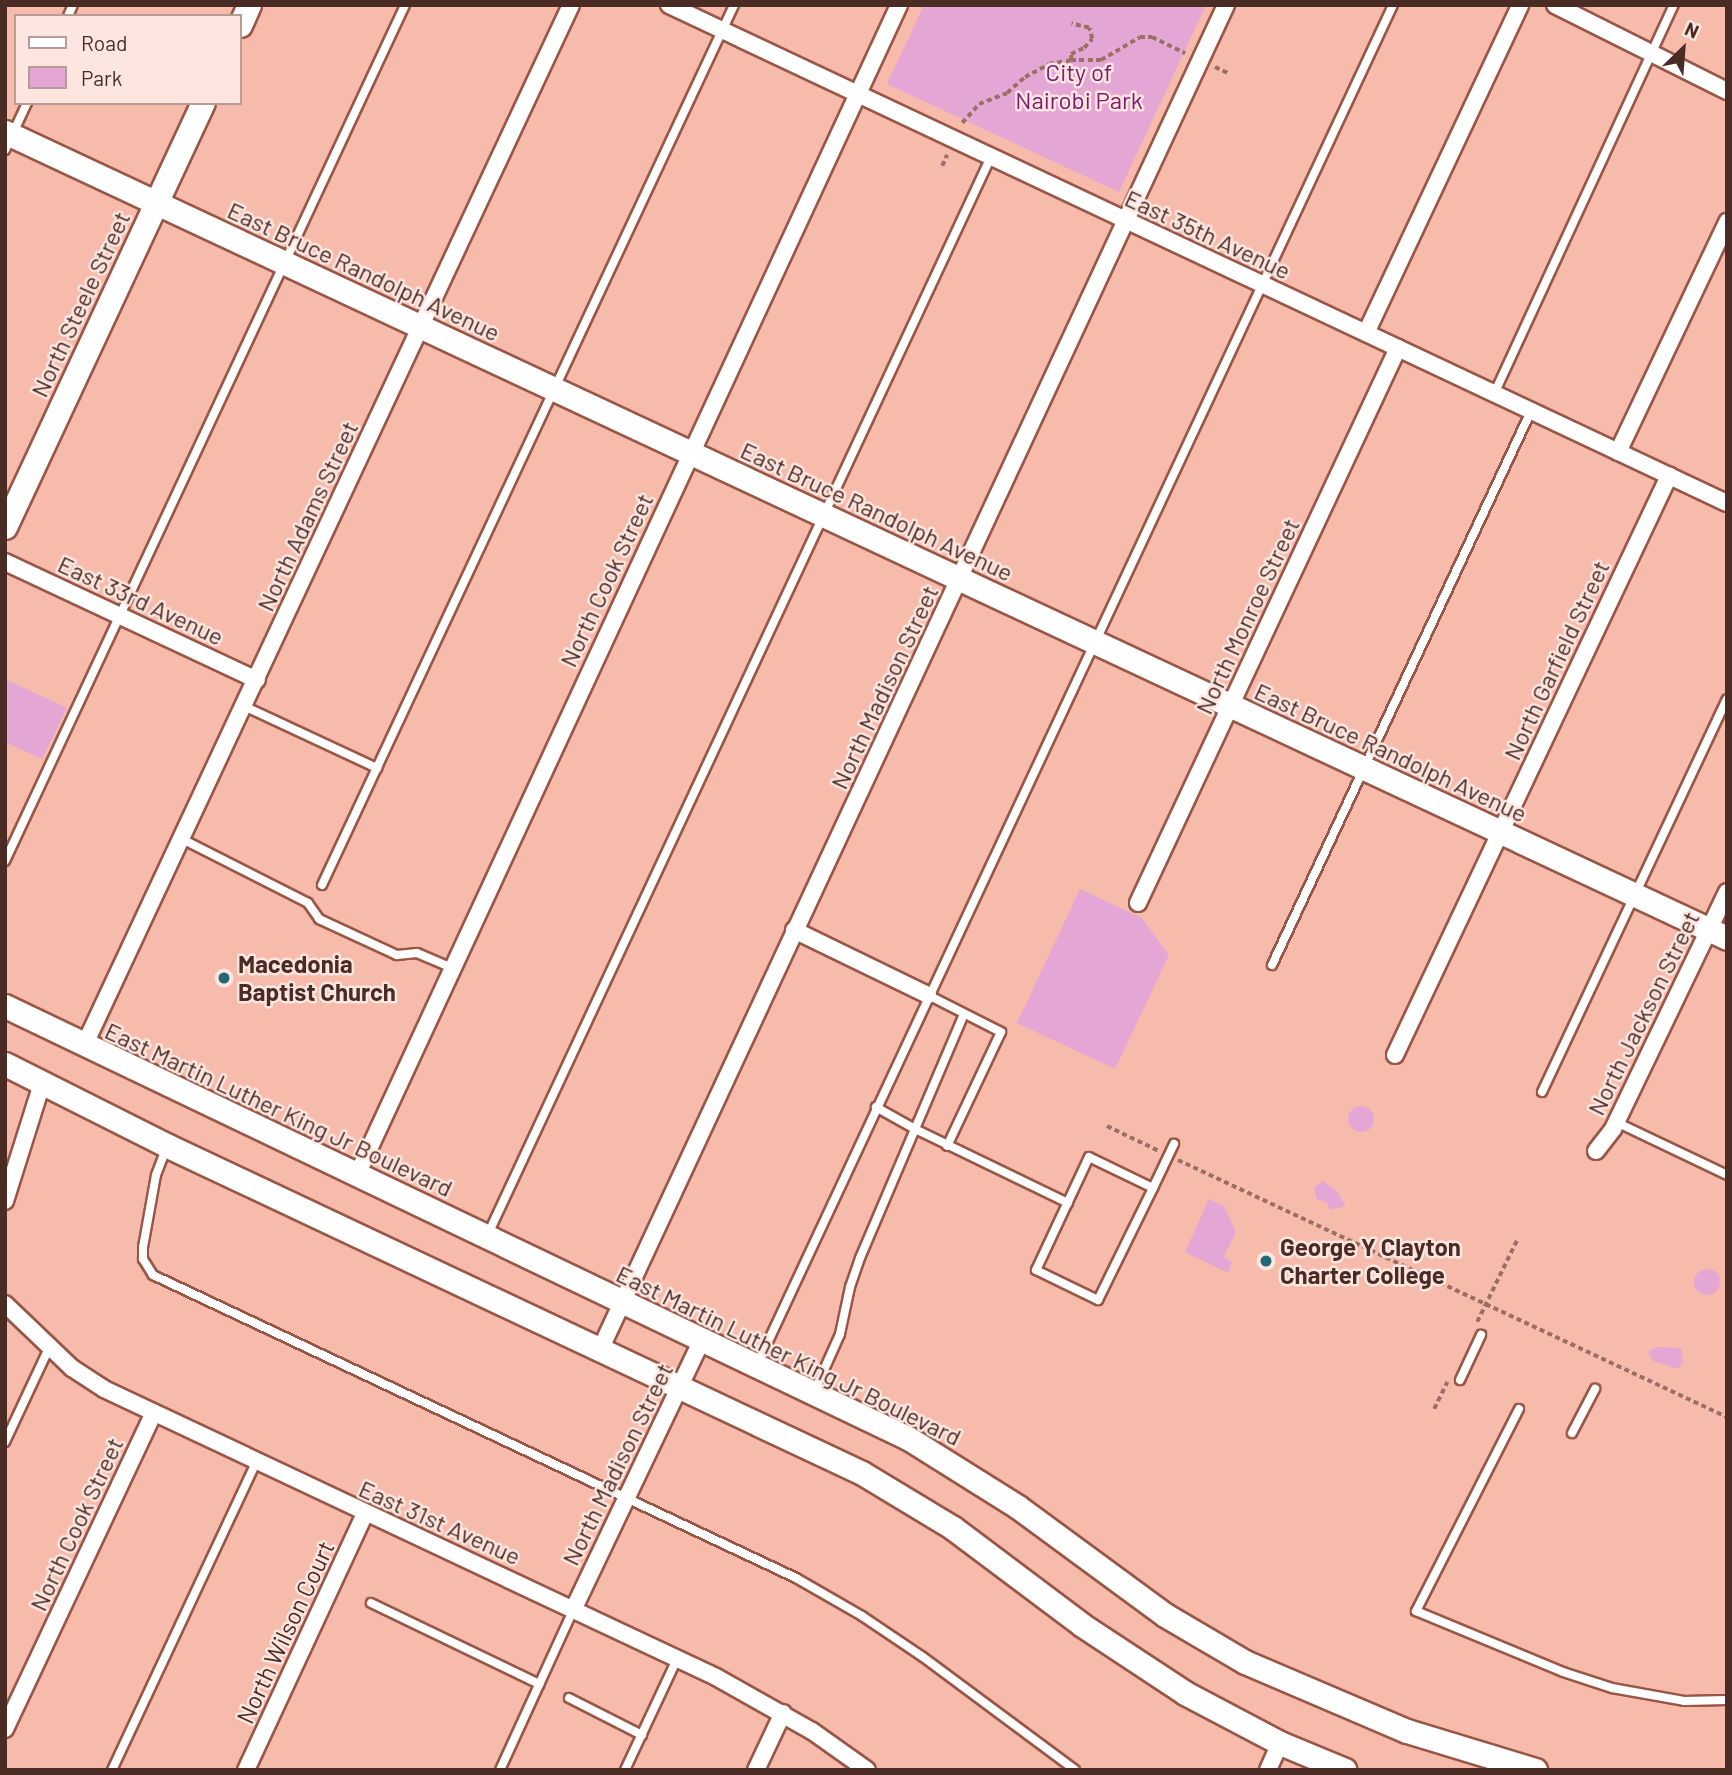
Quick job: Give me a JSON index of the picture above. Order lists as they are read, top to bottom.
{
  "streets": {
    "main road": ["East Bruce Randolph Avenue", "North Steele Street", "East Martin Luther King Jr Boulevard"],
    "street": [
      "East 35th Avenue",
      "North Adams Street",
      "North Cook Street",
      "East 33rd Avenue",
      "North Monroe Street",
      "North Garfield Street",
      "North Madison Street",
      "North Jackson Street",
      "East 31st Avenue",
      "North Wilson Court"
    ]
  },
  "crossings": [
    ["East 35th Avenue", "North Cook Street"],
    ["East 35th Avenue", "North Monroe Street"],
    ["East 35th Avenue", "North Garfield Street"],
    ["East 35th Avenue", "North Madison Street"],
    ["East Bruce Randolph Avenue", "North Steele Street"],
    ["East Bruce Randolph Avenue", "North Adams Street"],
    ["East Bruce Randolph Avenue", "North Cook Street"],
    ["East Bruce Randolph Avenue", "North Monroe Street"],
    ["East Bruce Randolph Avenue", "North Garfield Street"],
    ["East Bruce Randolph Avenue", "North Madison Street"],
    ["East Bruce Randolph Avenue", "North Jackson Street"],
    ["North Adams Street", "East 33rd Avenue"],
    ["North Adams Street", "East Martin Luther King Jr Boulevard"],
    ["North Cook Street", "East Martin Luther King Jr Boulevard"],
    ["North Cook Street", "East 31st Avenue"],
    ["North Madison Street", "East Martin Luther King Jr Boulevard"],
    ["North Madison Street", "East 31st Avenue"],
    ["East 31st Avenue", "North Wilson Court"]
  ],
  "parks": ["City of Nairobi Park"],
  "places": ["Macedonia Baptist Church", "George Y Clayton Charter College"],
  "legend": ["Road", "Park"],
  "north": "top right"
}
